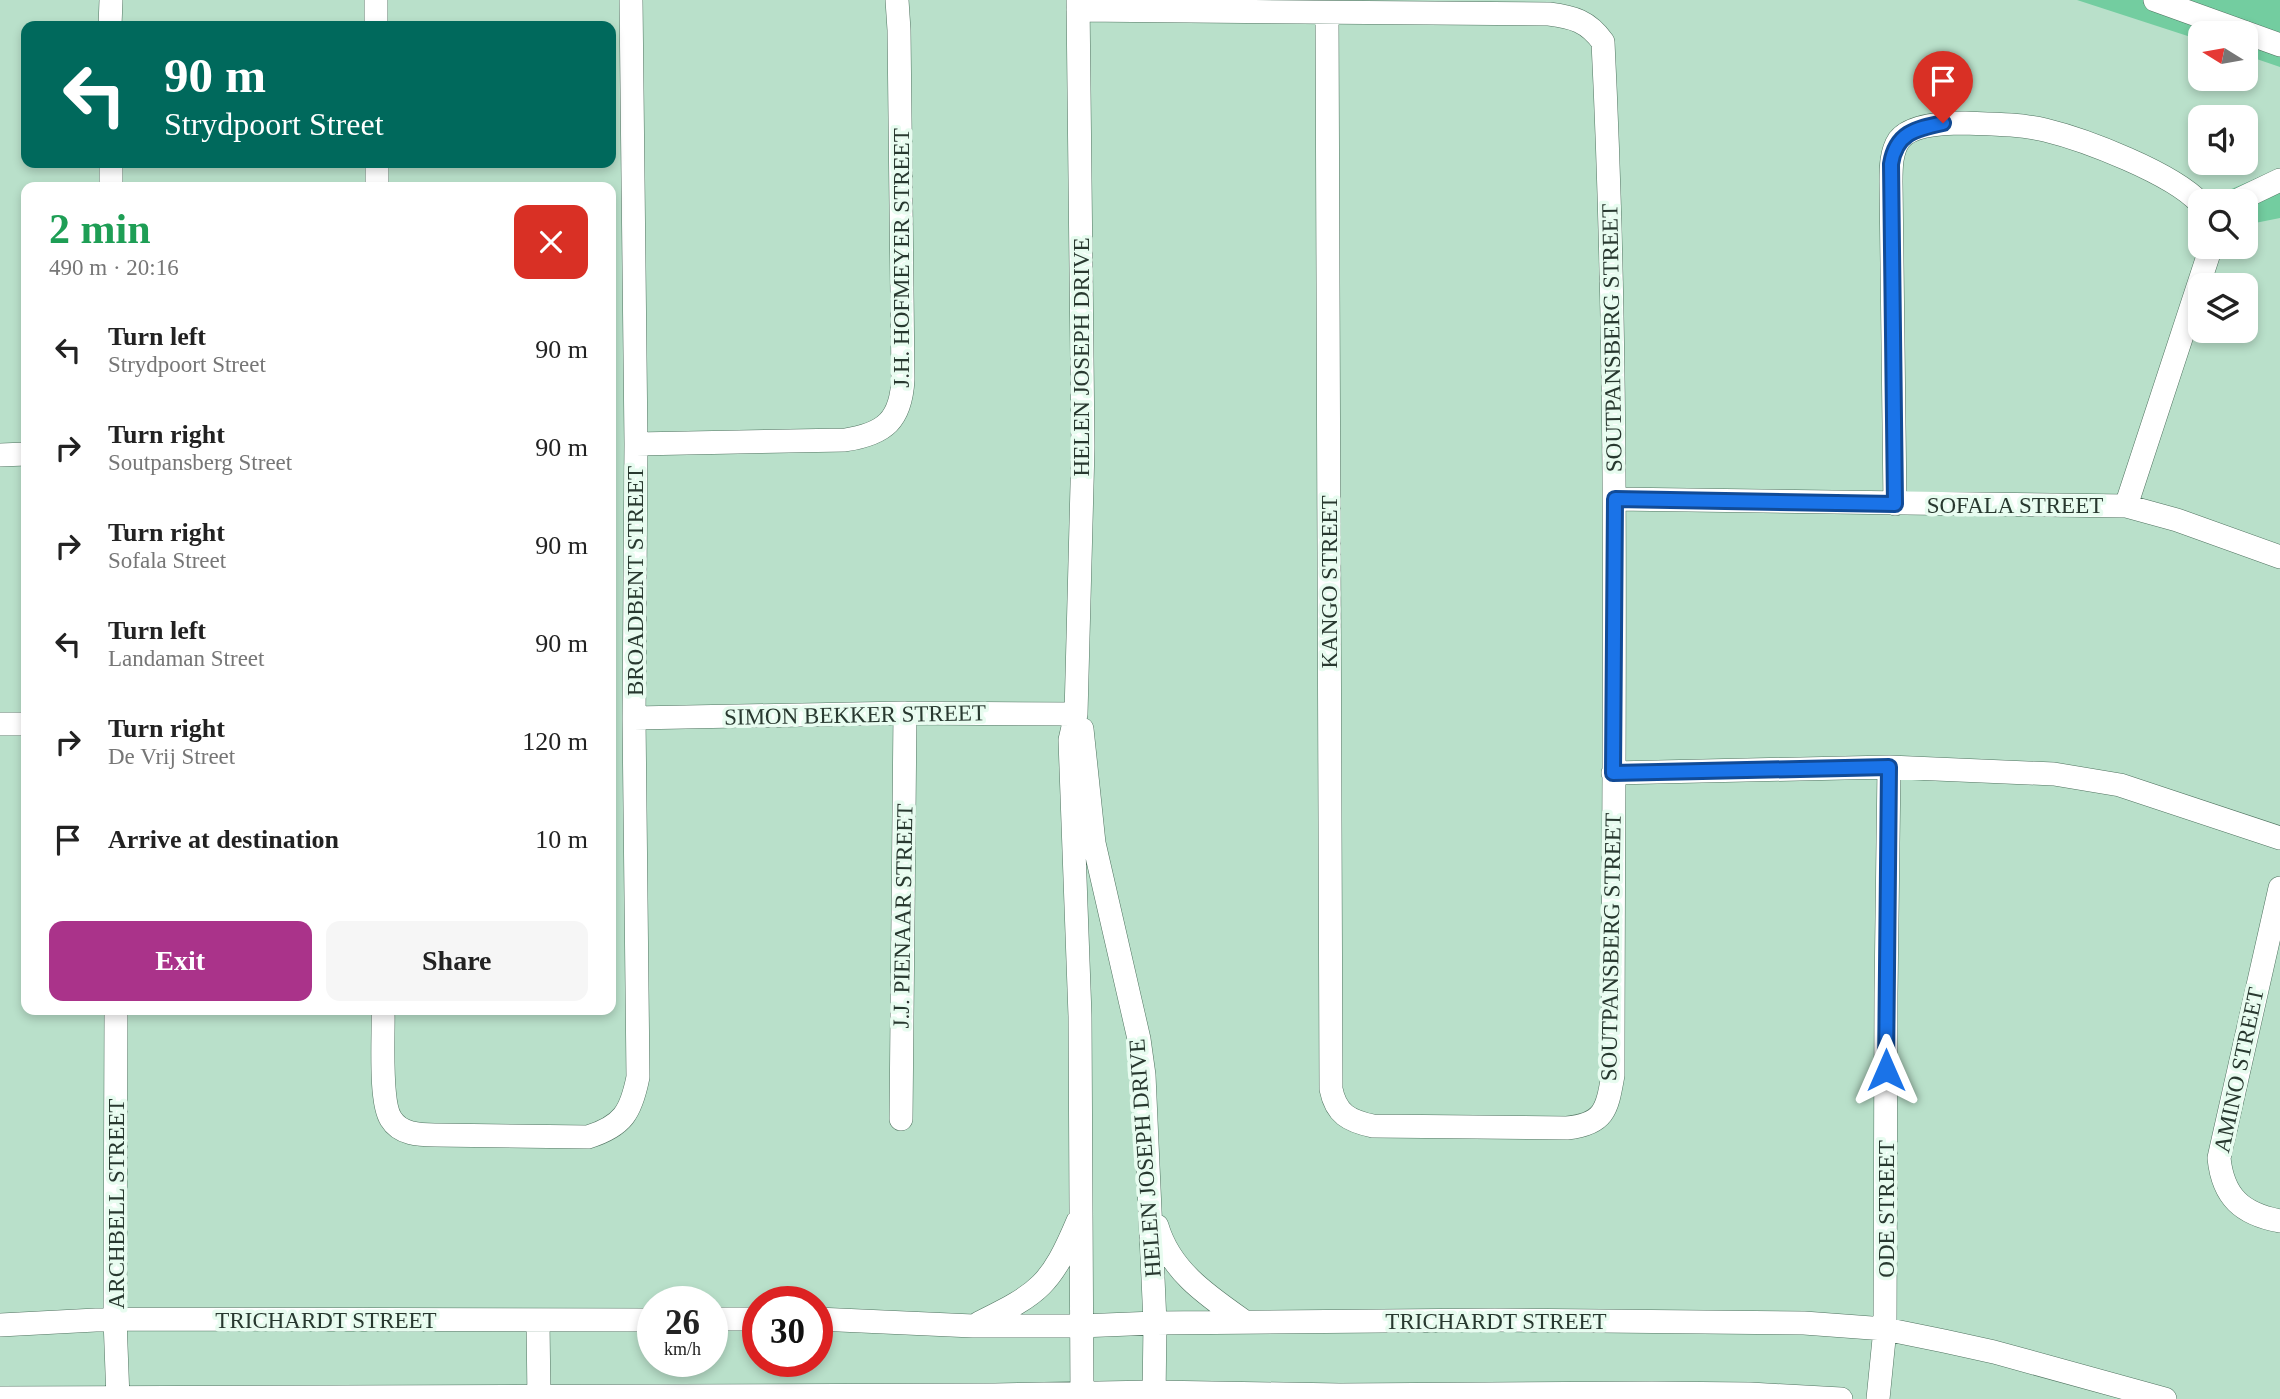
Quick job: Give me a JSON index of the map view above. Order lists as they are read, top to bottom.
{
  "streets": {
    "street": [
      "J.H. HOFMEYER STREET",
      "SOUTPANSBERG STREET",
      "HELEN JOSEPH DRIVE",
      "SOFALA STREET",
      "BROADBENT STREET",
      "KANGO STREET",
      "SIMON BEKKER STREET",
      "J.J. PIENAAR STREET",
      "AMINO STREET",
      "ARCHBELL STREET",
      "ODE STREET",
      "TRICHARDT STREET"
    ]
  },
  "crossings": [
    ["J.H. HOFMEYER STREET", "BROADBENT STREET"],
    ["SOUTPANSBERG STREET", "SOFALA STREET"],
    ["SOUTPANSBERG STREET", "KANGO STREET"],
    ["HELEN JOSEPH DRIVE", "SIMON BEKKER STREET"],
    ["HELEN JOSEPH DRIVE", "TRICHARDT STREET"],
    ["BROADBENT STREET", "SIMON BEKKER STREET"],
    ["SIMON BEKKER STREET", "J.J. PIENAAR STREET"],
    ["ARCHBELL STREET", "TRICHARDT STREET"],
    ["ODE STREET", "TRICHARDT STREET"]
  ],
  "north": "left",
  "page": {
    "turn": ["90 m", "Strydpoort Street"],
    "heading": ["2 min", "490 m · 20:16"],
    "list": [
      {
        "name": "Turn left",
        "note": "Strydpoort Street",
        "value": "90 m"
      },
      {
        "name": "Turn right",
        "note": "Soutpansberg Street",
        "value": "90 m"
      },
      {
        "name": "Turn right",
        "note": "Sofala Street",
        "value": "90 m"
      },
      {
        "name": "Turn left",
        "note": "Landaman Street",
        "value": "90 m"
      },
      {
        "name": "Turn right",
        "note": "De Vrij Street",
        "value": "120 m"
      },
      {
        "name": "Arrive at destination",
        "value": "10 m"
      }
    ],
    "buttons": ["Exit", "Share"],
    "speed": "26 km/h",
    "limit": "30"
  }
}
